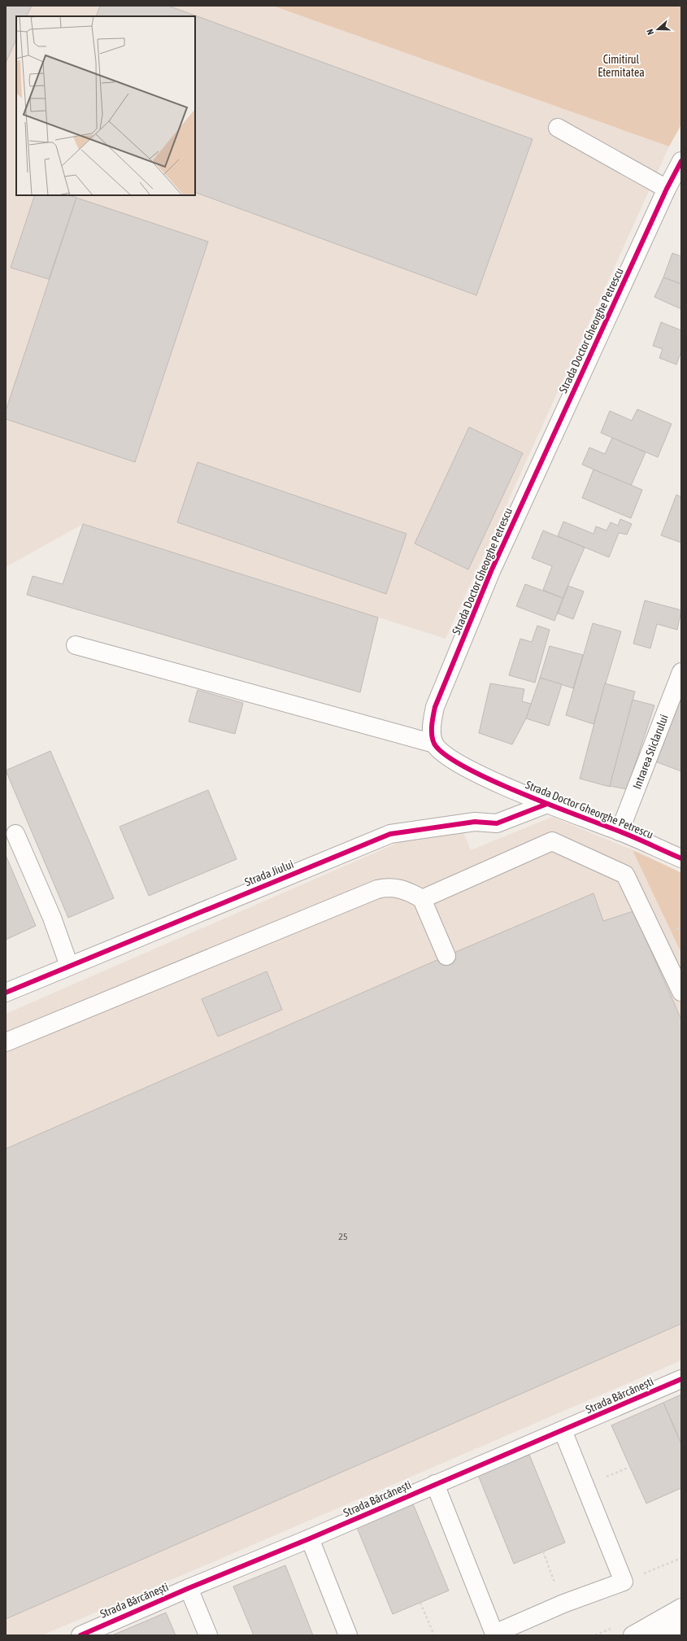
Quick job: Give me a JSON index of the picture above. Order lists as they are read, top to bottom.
{
  "streets": {
    "street": [
      "Strada Doctor Gheorghe Petrescu",
      "Intrarea Sticlarului",
      "Strada Jiului",
      "Strada Bărcănești"
    ]
  },
  "crossings": [
    ["Strada Doctor Gheorghe Petrescu", "Intrarea Sticlarului"],
    ["Strada Doctor Gheorghe Petrescu", "Strada Jiului"]
  ],
  "parks": ["Cimitirul Eternitatea"],
  "house_numbers": ["25"],
  "north": "left"
}
